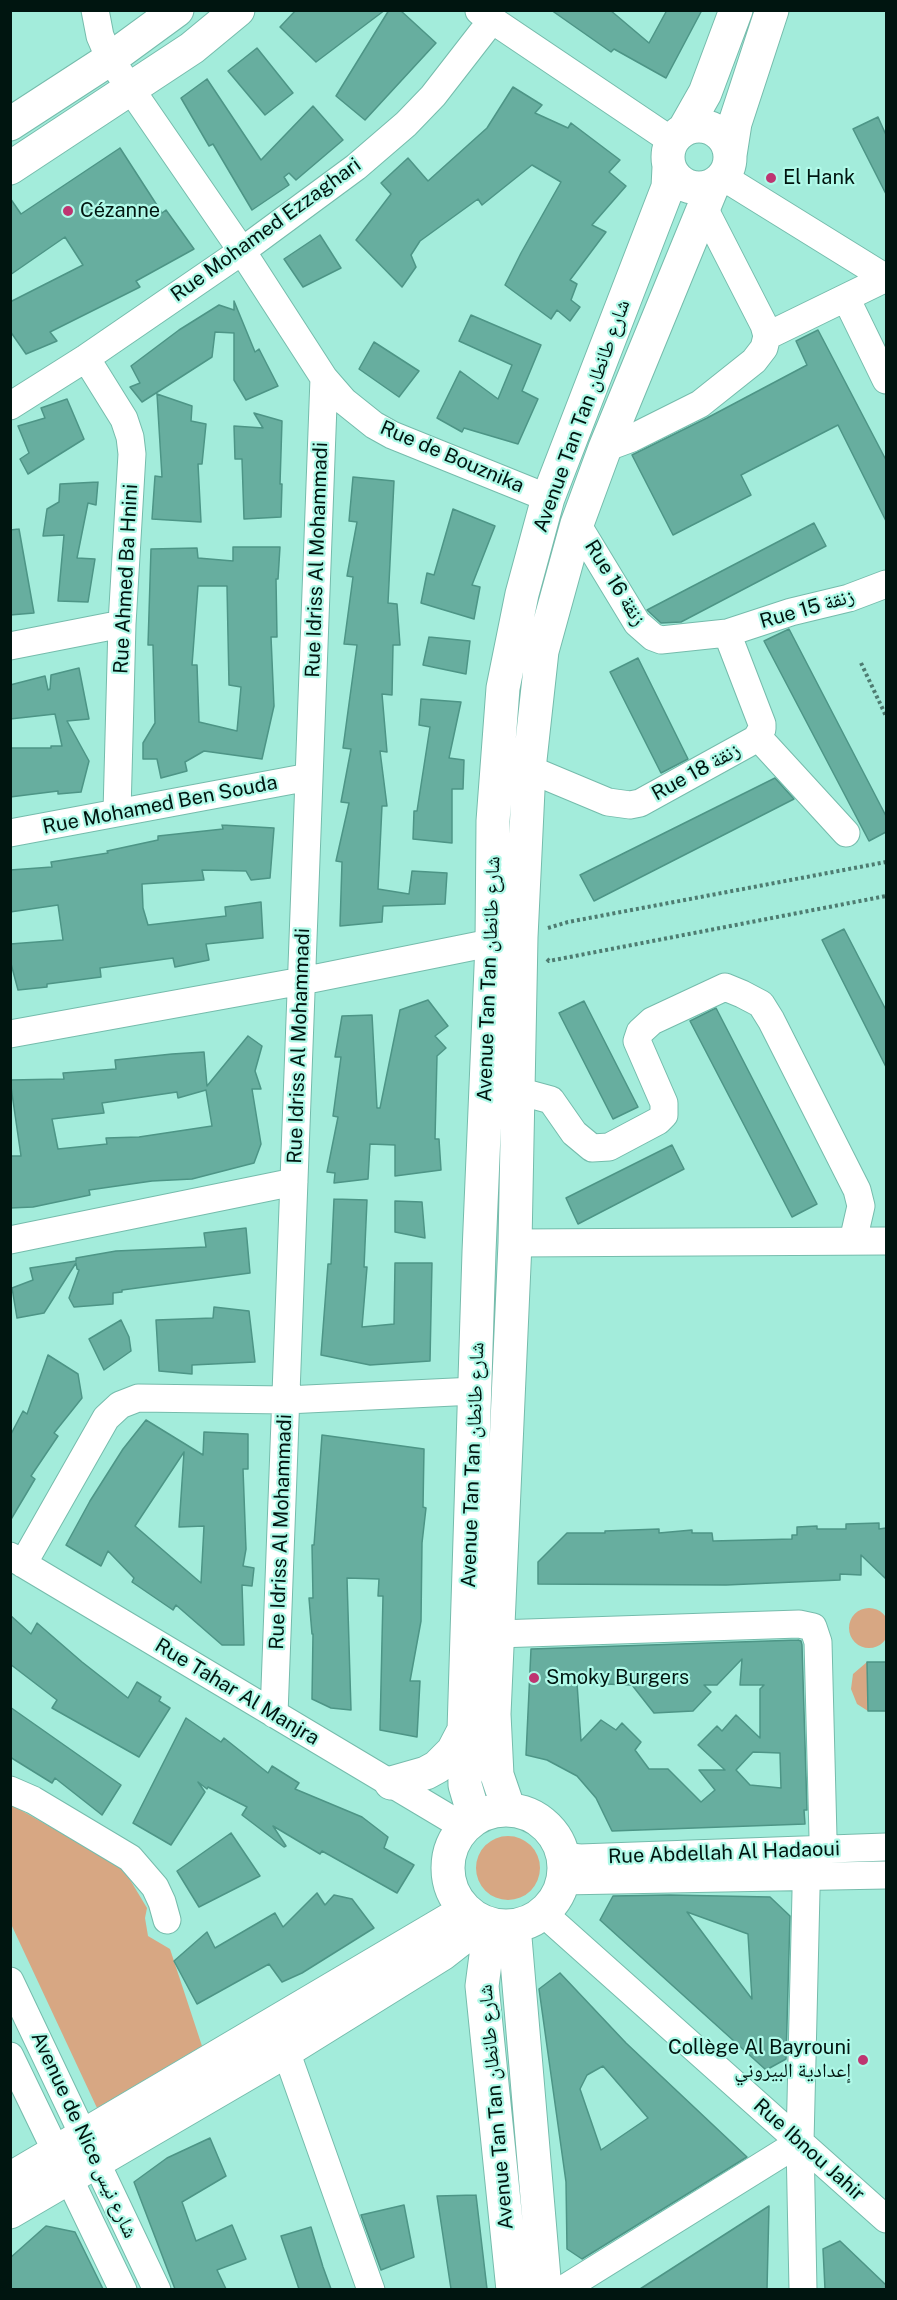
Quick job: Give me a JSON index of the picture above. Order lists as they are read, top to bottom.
{
  "streets": {
    "main road": ["Avenue Tan Tan شارع طانطان"],
    "street": [
      "Rue Mohamed Ezzaghari",
      "Rue de Bouznika",
      "Rue Idriss Al Mohammadi",
      "Rue Ahmed Ba Hnini",
      "Rue 16 زنقة",
      "Rue 15 زنقة",
      "Rue 18 زنقة",
      "Rue Mohamed Ben Souda",
      "Rue Tahar Al Manjra",
      "Rue Abdellah Al Hadaoui",
      "Avenue de Nice شارع نيس",
      "Rue Ibnou Jahir"
    ]
  },
  "crossings": [
    ["Rue Mohamed Ezzaghari", "Rue de Bouznika"],
    ["Rue Mohamed Ezzaghari", "Rue Ahmed Ba Hnini"],
    ["Avenue Tan Tan شارع طانطان", "Rue de Bouznika"],
    ["Avenue Tan Tan شارع طانطان", "Rue 16 زنقة"],
    ["Avenue Tan Tan شارع طانطان", "Rue 18 زنقة"],
    ["Avenue Tan Tan شارع طانطان", "Rue Tahar Al Manjra"],
    ["Avenue Tan Tan شارع طانطان", "Rue Abdellah Al Hadaoui"],
    ["Avenue Tan Tan شارع طانطان", "Rue Ibnou Jahir"],
    ["Rue de Bouznika", "Rue Idriss Al Mohammadi"],
    ["Rue Idriss Al Mohammadi", "Rue Mohamed Ben Souda"],
    ["Rue Idriss Al Mohammadi", "Rue Tahar Al Manjra"],
    ["Rue Ahmed Ba Hnini", "Rue Mohamed Ben Souda"],
    ["Rue 16 زنقة", "Rue 15 زنقة"],
    ["Rue 16 زنقة", "Rue 18 زنقة"],
    ["Rue 15 زنقة", "Rue 18 زنقة"],
    ["Rue Tahar Al Manjra", "Rue Abdellah Al Hadaoui"],
    ["Rue Tahar Al Manjra", "Rue Ibnou Jahir"],
    ["Rue Abdellah Al Hadaoui", "Rue Ibnou Jahir"]
  ],
  "places": [
    "El Hank",
    "Cézanne",
    "Smoky Burgers",
    "Collège Al Bayrouni إعدادية البيروني"
  ]
}
